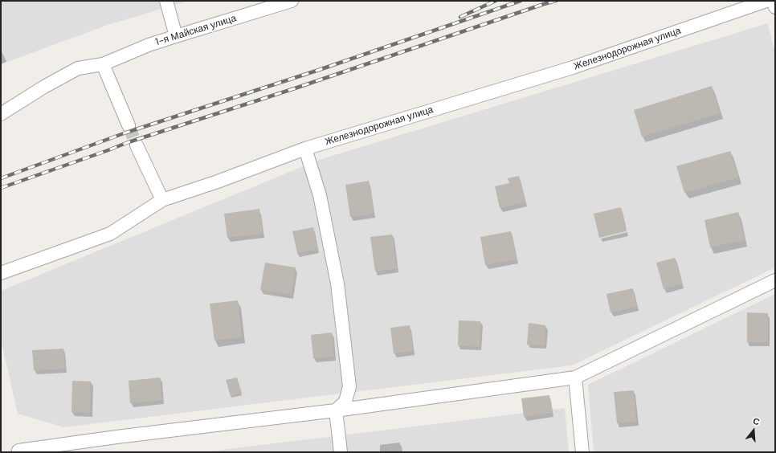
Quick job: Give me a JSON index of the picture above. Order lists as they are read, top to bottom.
{
  "streets": {
    "street": ["1-я Майская улица", "Железнодорожная улица"]
  },
  "north": "top"
}
